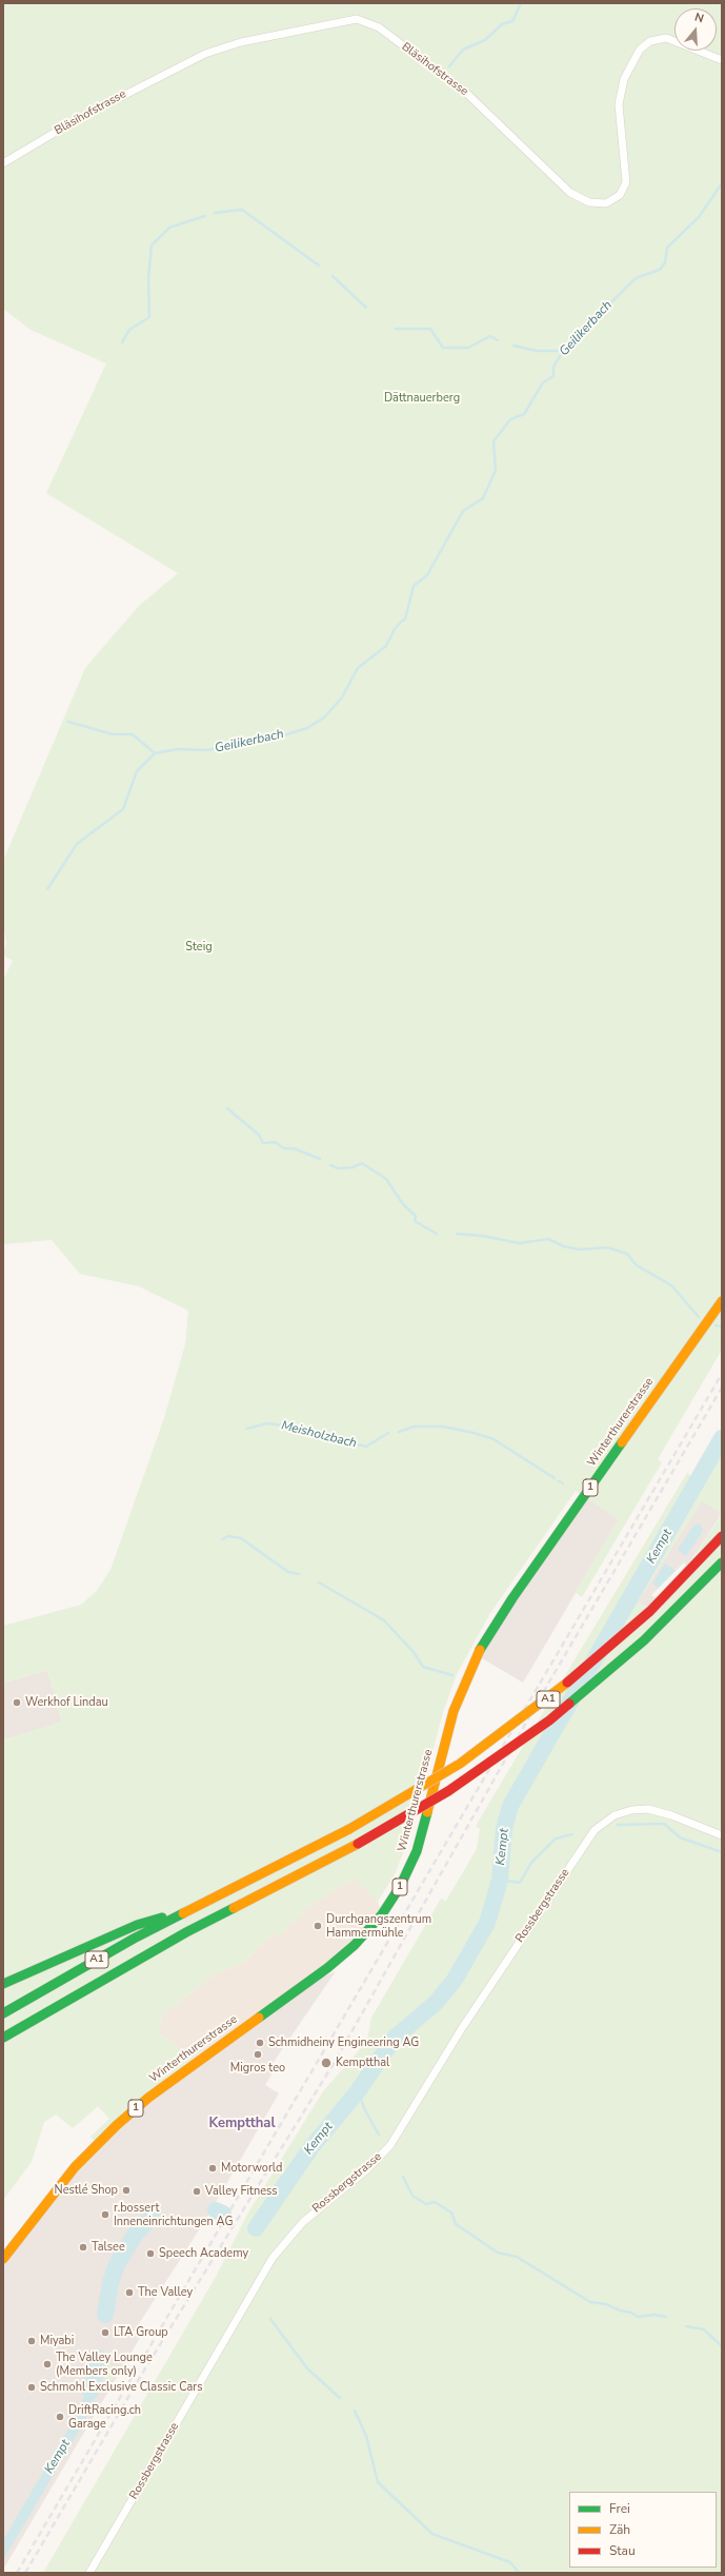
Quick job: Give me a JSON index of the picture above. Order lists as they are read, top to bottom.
{
  "streets": {
    "main road": ["Winterthurerstrasse", "1", "A1"],
    "street": ["Bläsihofstrasse", "Rossbergstrasse"]
  },
  "districts": ["Kemptthal"],
  "water": ["Geilikerbach", "Meisholzbach", "Kempt"],
  "parks": ["Dättnauerberg", "Steig"],
  "places": [
    "Werkhof Lindau",
    "Durchgangszentrum Hammermühle",
    "Schmidheiny Engineering AG",
    "Migros teo",
    "Kemptthal",
    "Motorworld",
    "Nestlé Shop",
    "Valley Fitness",
    "r.bossert Inneneinrichtungen AG",
    "Talsee",
    "Speech Academy",
    "The Valley",
    "LTA Group",
    "Miyabi",
    "The Valley Lounge (Members only)",
    "Schmohl Exclusive Classic Cars",
    "DriftRacing.ch Garage"
  ],
  "legend": ["Frei", "Zäh", "Stau"],
  "north": "top"
}
